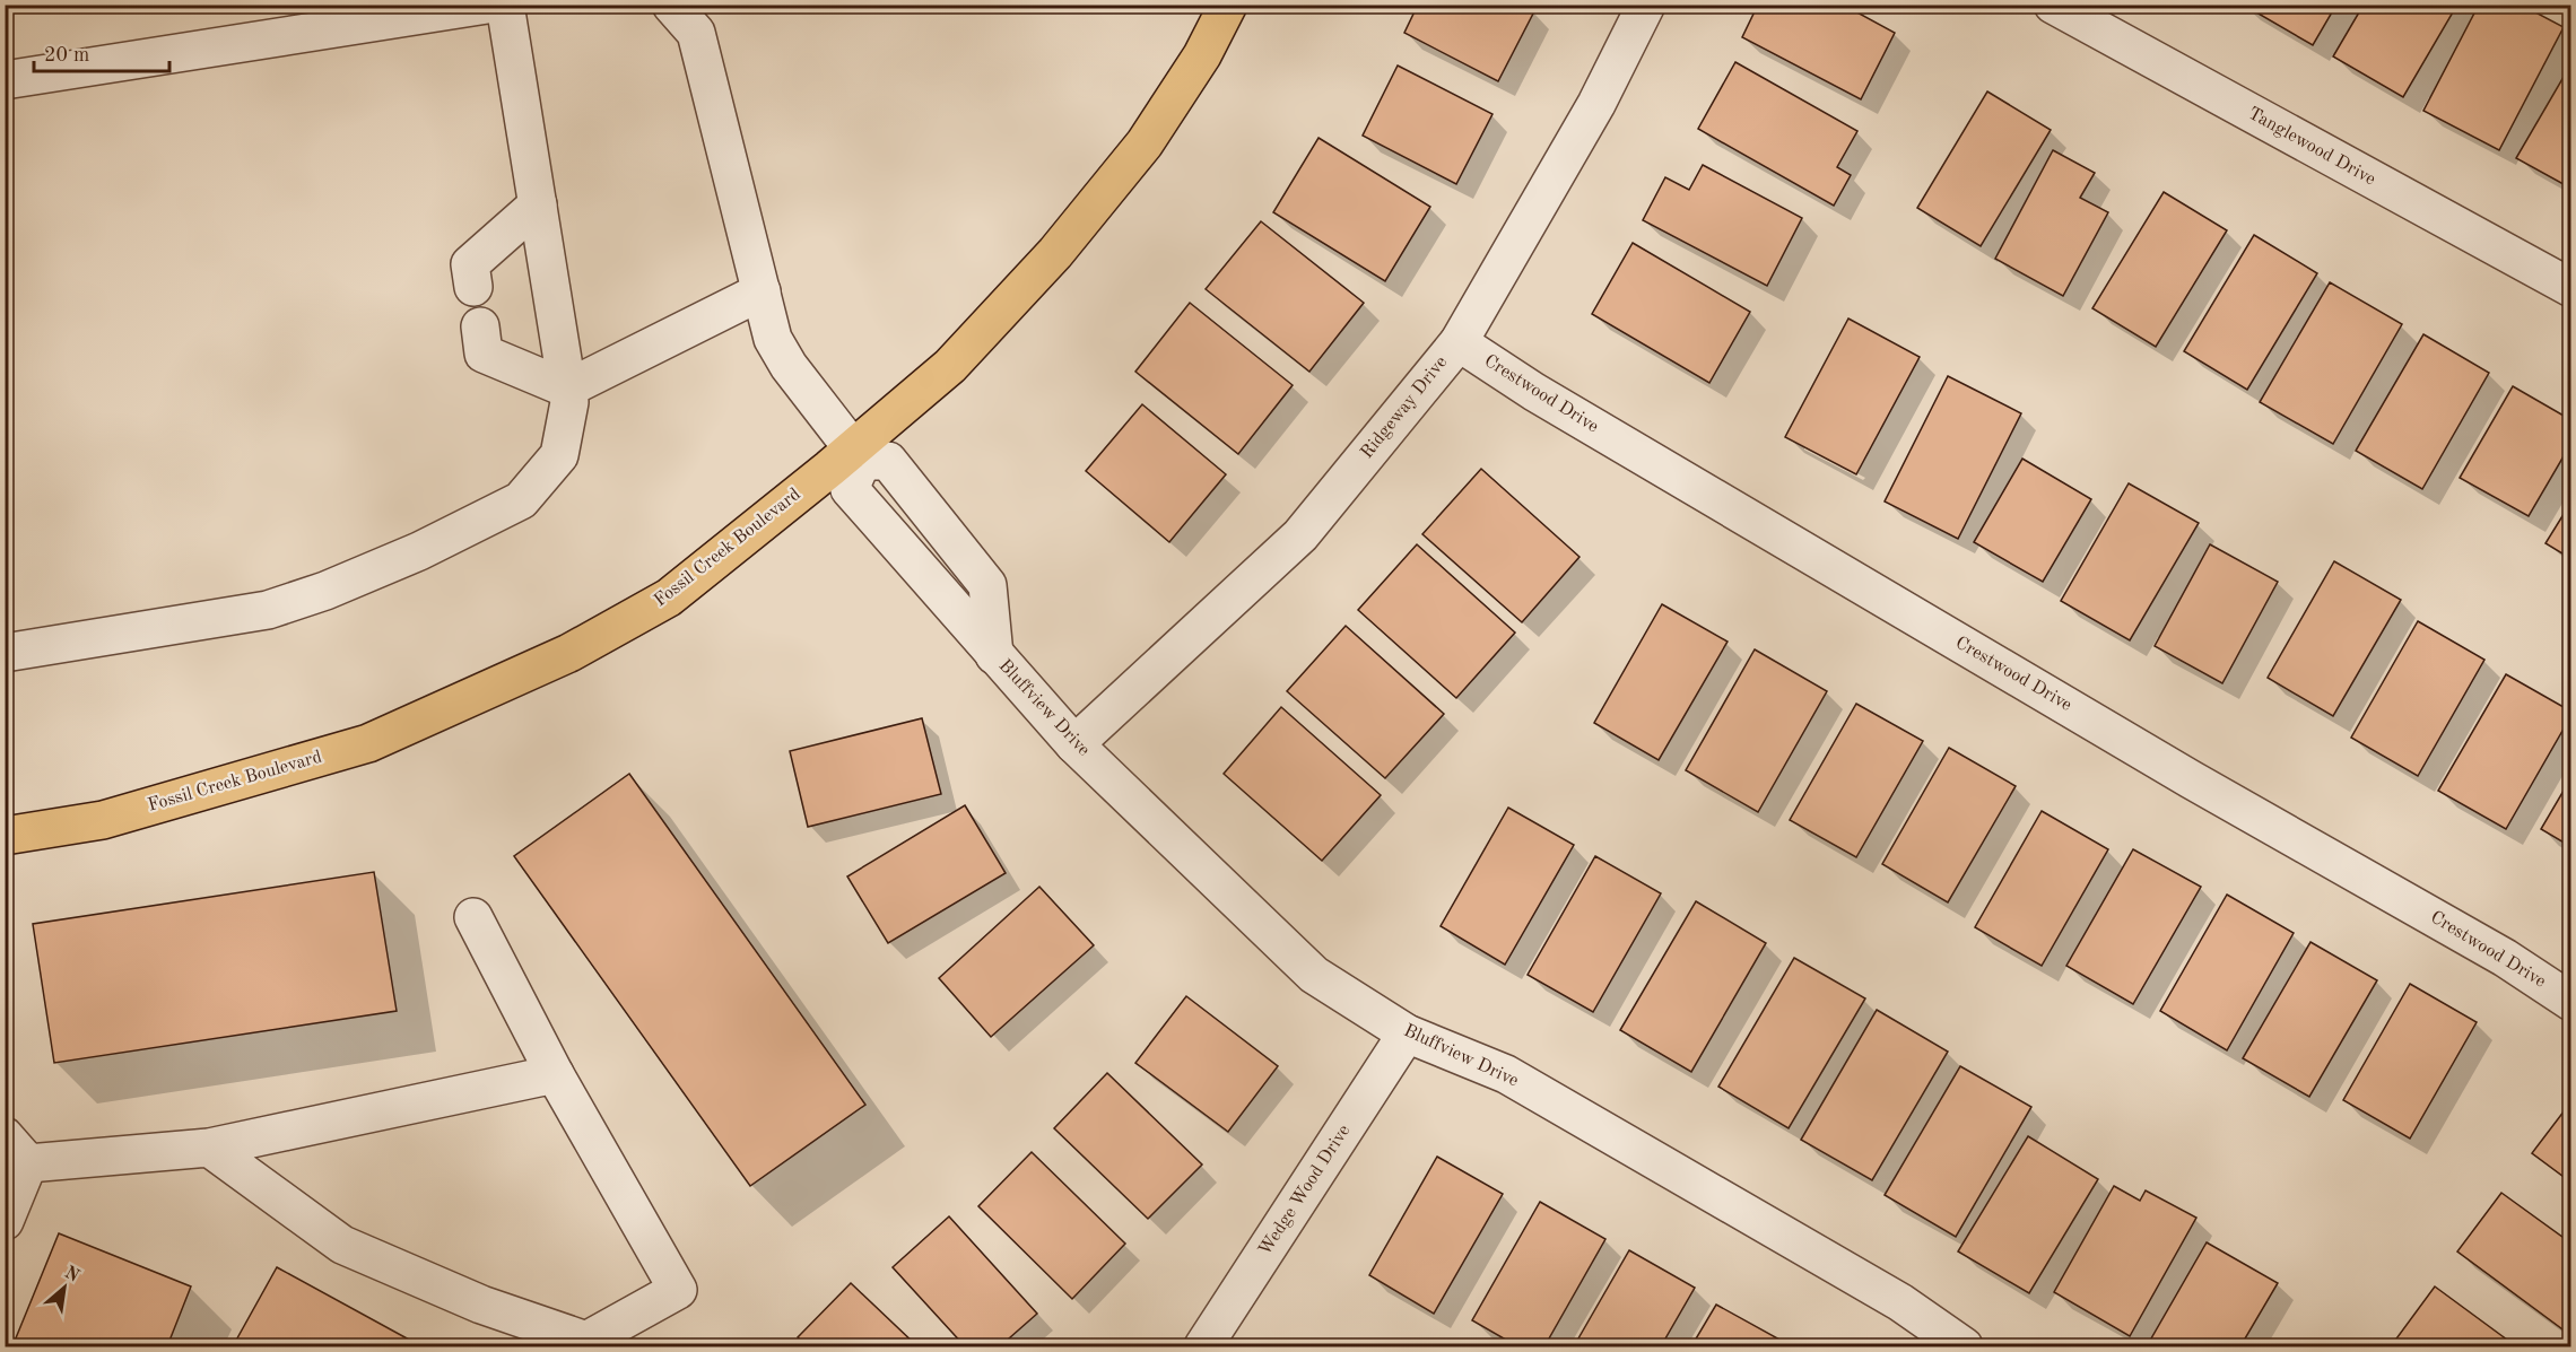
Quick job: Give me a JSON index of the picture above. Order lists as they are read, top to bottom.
{
  "streets": {
    "main road": ["Fossil Creek Boulevard"],
    "street": [
      "Tanglewood Drive",
      "Crestwood Drive",
      "Ridgeway Drive",
      "Bluffview Drive",
      "Wedge Wood Drive"
    ]
  },
  "crossings": [
    ["Crestwood Drive", "Ridgeway Drive"],
    ["Ridgeway Drive", "Bluffview Drive"],
    ["Fossil Creek Boulevard", "Bluffview Drive"],
    ["Bluffview Drive", "Wedge Wood Drive"]
  ],
  "scale_bar": "20 m",
  "north": "top right"
}
